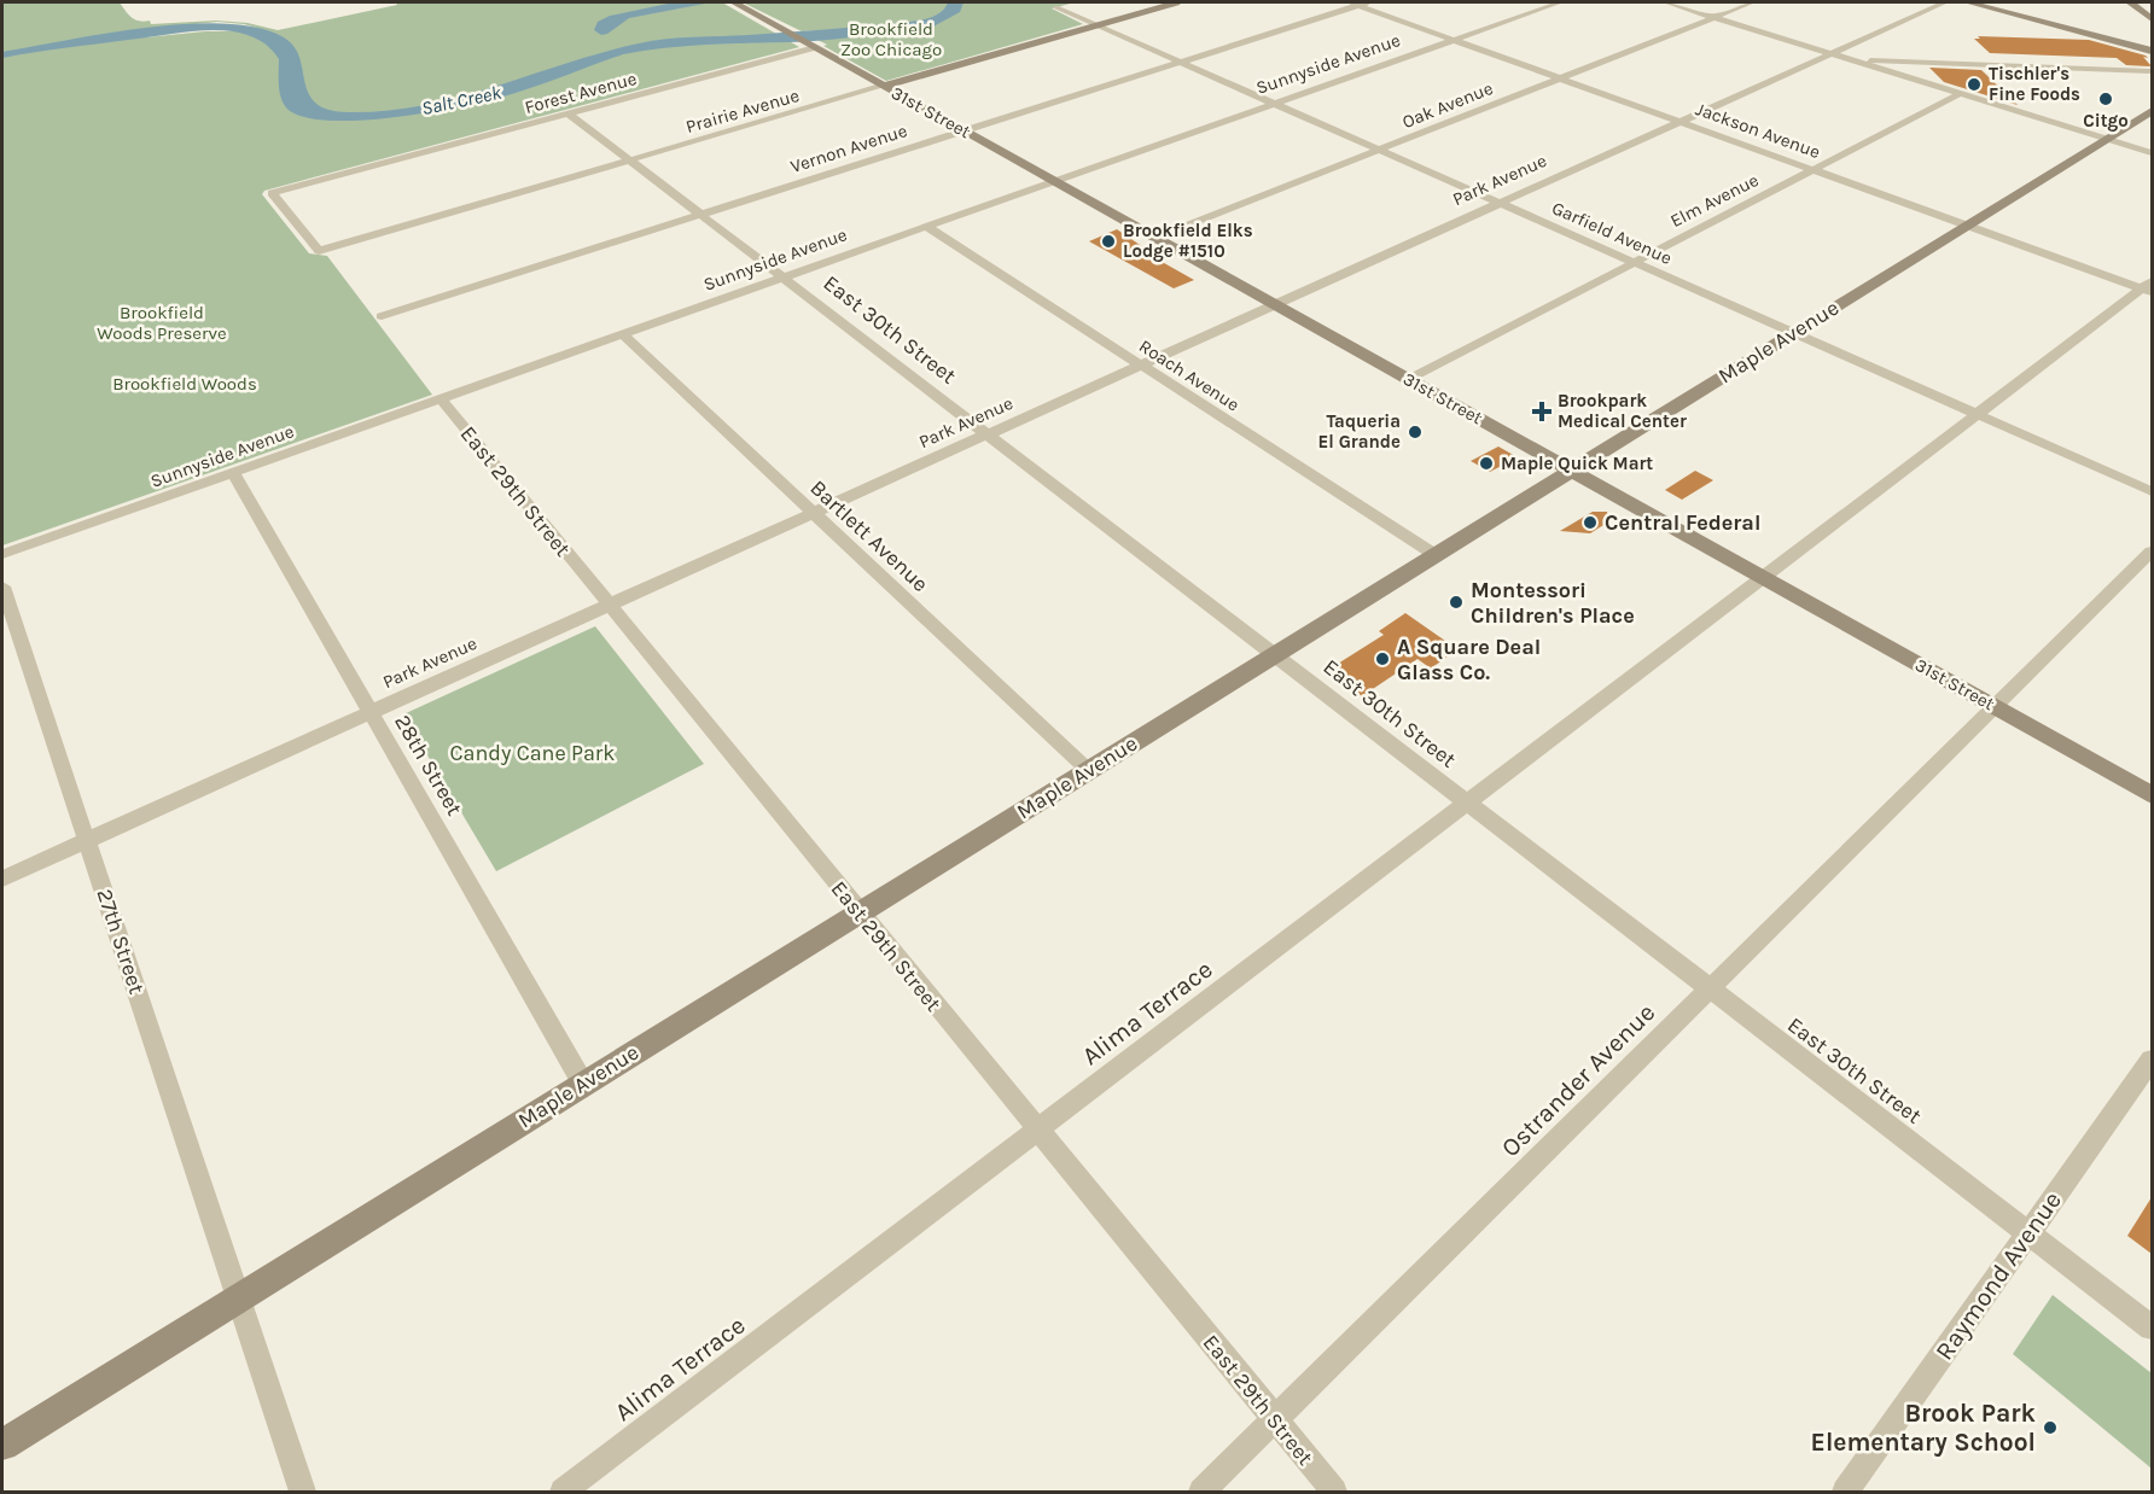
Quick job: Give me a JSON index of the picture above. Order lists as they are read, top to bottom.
{
  "streets": {
    "street": [
      "Sunnyside Avenue",
      "Forest Avenue",
      "Oak Avenue",
      "Prairie Avenue",
      "31st Street",
      "Jackson Avenue",
      "Vernon Avenue",
      "Park Avenue",
      "Elm Avenue",
      "Garfield Avenue",
      "East 30th Street",
      "Maple Avenue",
      "Roach Avenue",
      "East 29th Street",
      "Bartlett Avenue",
      "28th Street",
      "27th Street",
      "Alima Terrace",
      "Ostrander Avenue",
      "Raymond Avenue"
    ]
  },
  "crossings": [
    ["Sunnyside Avenue", "31st Street"],
    ["Sunnyside Avenue", "Jackson Avenue"],
    ["Sunnyside Avenue", "Garfield Avenue"],
    ["Sunnyside Avenue", "East 30th Street"],
    ["Sunnyside Avenue", "Roach Avenue"],
    ["Sunnyside Avenue", "East 29th Street"],
    ["Sunnyside Avenue", "Bartlett Avenue"],
    ["Sunnyside Avenue", "28th Street"],
    ["Forest Avenue", "Prairie Avenue"],
    ["Forest Avenue", "31st Street"],
    ["Forest Avenue", "East 30th Street"],
    ["Oak Avenue", "31st Street"],
    ["Oak Avenue", "Jackson Avenue"],
    ["Oak Avenue", "Garfield Avenue"],
    ["Prairie Avenue", "31st Street"],
    ["Prairie Avenue", "Garfield Avenue"],
    ["Prairie Avenue", "East 30th Street"],
    ["31st Street", "Vernon Avenue"],
    ["31st Street", "Park Avenue"],
    ["31st Street", "Elm Avenue"],
    ["31st Street", "Maple Avenue"],
    ["31st Street", "Alima Terrace"],
    ["31st Street", "Ostrander Avenue"],
    ["Jackson Avenue", "Vernon Avenue"],
    ["Jackson Avenue", "Park Avenue"],
    ["Jackson Avenue", "Elm Avenue"],
    ["Jackson Avenue", "Maple Avenue"],
    ["Jackson Avenue", "Alima Terrace"],
    ["Vernon Avenue", "Garfield Avenue"],
    ["Vernon Avenue", "East 30th Street"],
    ["Park Avenue", "Garfield Avenue"],
    ["Park Avenue", "East 30th Street"],
    ["Park Avenue", "Roach Avenue"],
    ["Park Avenue", "East 29th Street"],
    ["Park Avenue", "Bartlett Avenue"],
    ["Park Avenue", "28th Street"],
    ["Park Avenue", "27th Street"],
    ["Elm Avenue", "Garfield Avenue"],
    ["Garfield Avenue", "Maple Avenue"],
    ["Garfield Avenue", "Alima Terrace"],
    ["East 30th Street", "Maple Avenue"],
    ["East 30th Street", "Alima Terrace"],
    ["East 30th Street", "Ostrander Avenue"],
    ["East 30th Street", "Raymond Avenue"],
    ["Maple Avenue", "Roach Avenue"],
    ["Maple Avenue", "East 29th Street"],
    ["Maple Avenue", "Bartlett Avenue"],
    ["Maple Avenue", "28th Street"],
    ["Maple Avenue", "27th Street"],
    ["East 29th Street", "Alima Terrace"],
    ["East 29th Street", "Ostrander Avenue"]
  ],
  "water": ["Salt Creek"],
  "parks": [
    "Brookfield Zoo Chicago",
    "Brookfield Woods Preserve",
    "Brookfield Woods",
    "Candy Cane Park"
  ],
  "places": {
    "other": [
      "Tischler's Fine Foods",
      "Citgo",
      "Brookfield Elks Lodge #1510",
      "Taqueria El Grande",
      "Maple Quick Mart",
      "Central Federal",
      "Montessori Children's Place",
      "A Square Deal Glass Co.",
      "Brook Park Elementary School"
    ],
    "health": ["Brookpark Medical Center"]
  }
}
